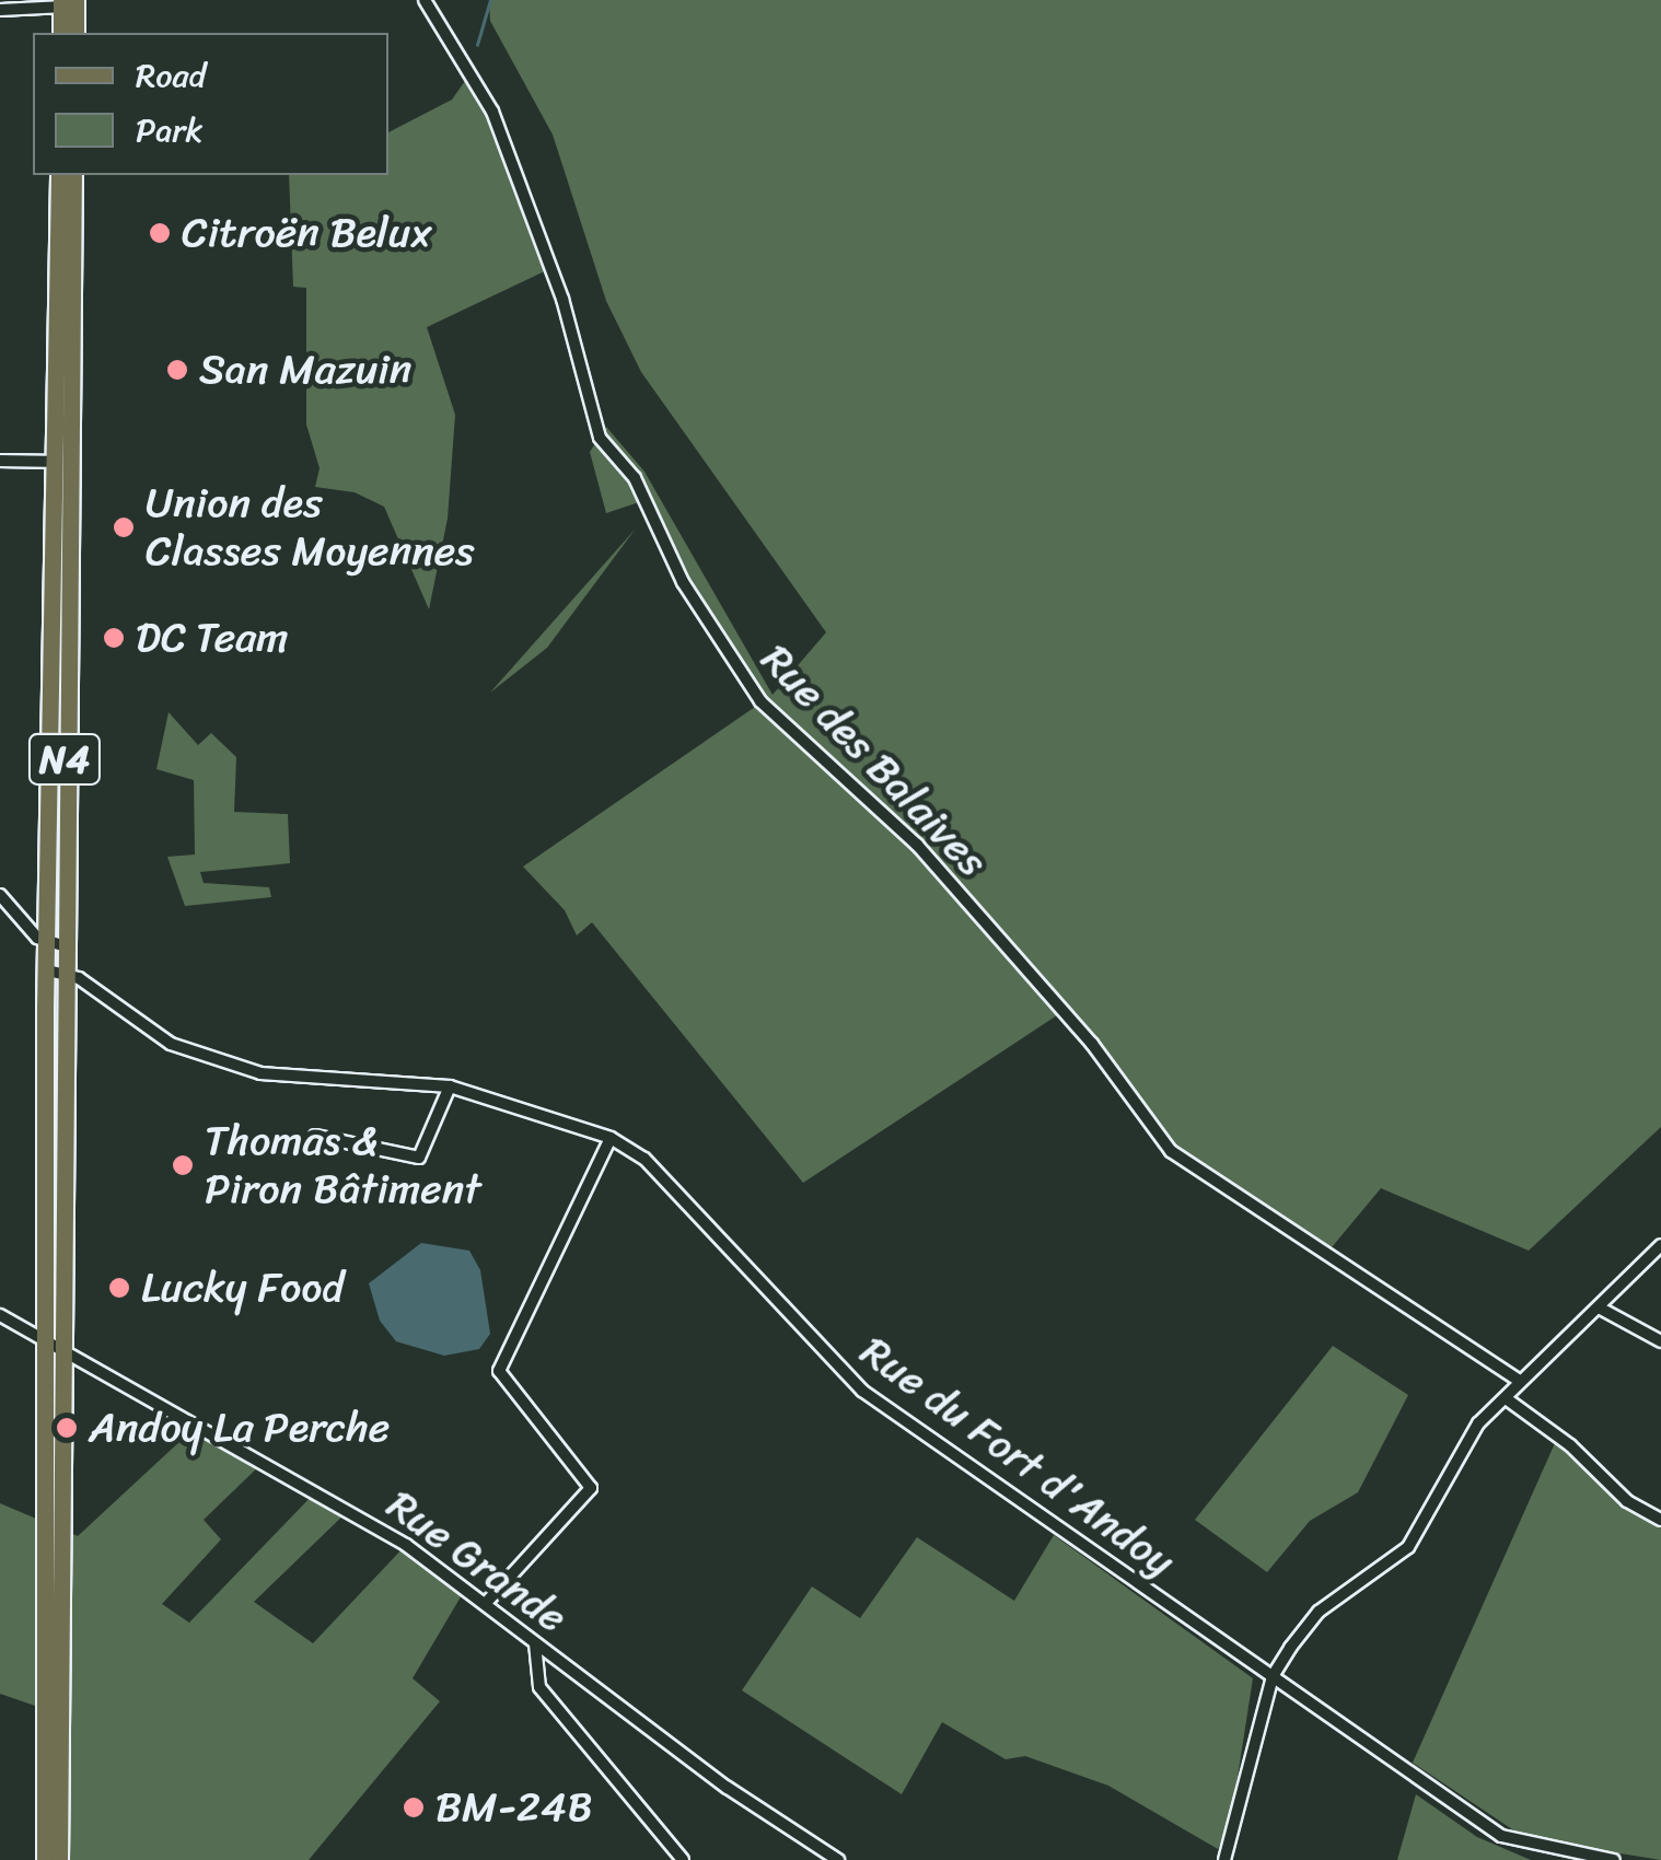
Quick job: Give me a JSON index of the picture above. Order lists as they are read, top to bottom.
{
  "streets": {
    "main road": ["N4"],
    "street": ["Rue des Balaives", "Rue du Fort d'Andoy", "Rue Grande"]
  },
  "crossings": [
    ["N4", "Rue du Fort d'Andoy"],
    ["N4", "Rue Grande"]
  ],
  "places": [
    "Citroën Belux",
    "San Mazuin",
    "Union des Classes Moyennes",
    "DC Team",
    "Thomas & Piron Bâtiment",
    "Lucky Food",
    "Andoy La Perche",
    "BM-24B"
  ],
  "legend": ["Road", "Park"]
}
